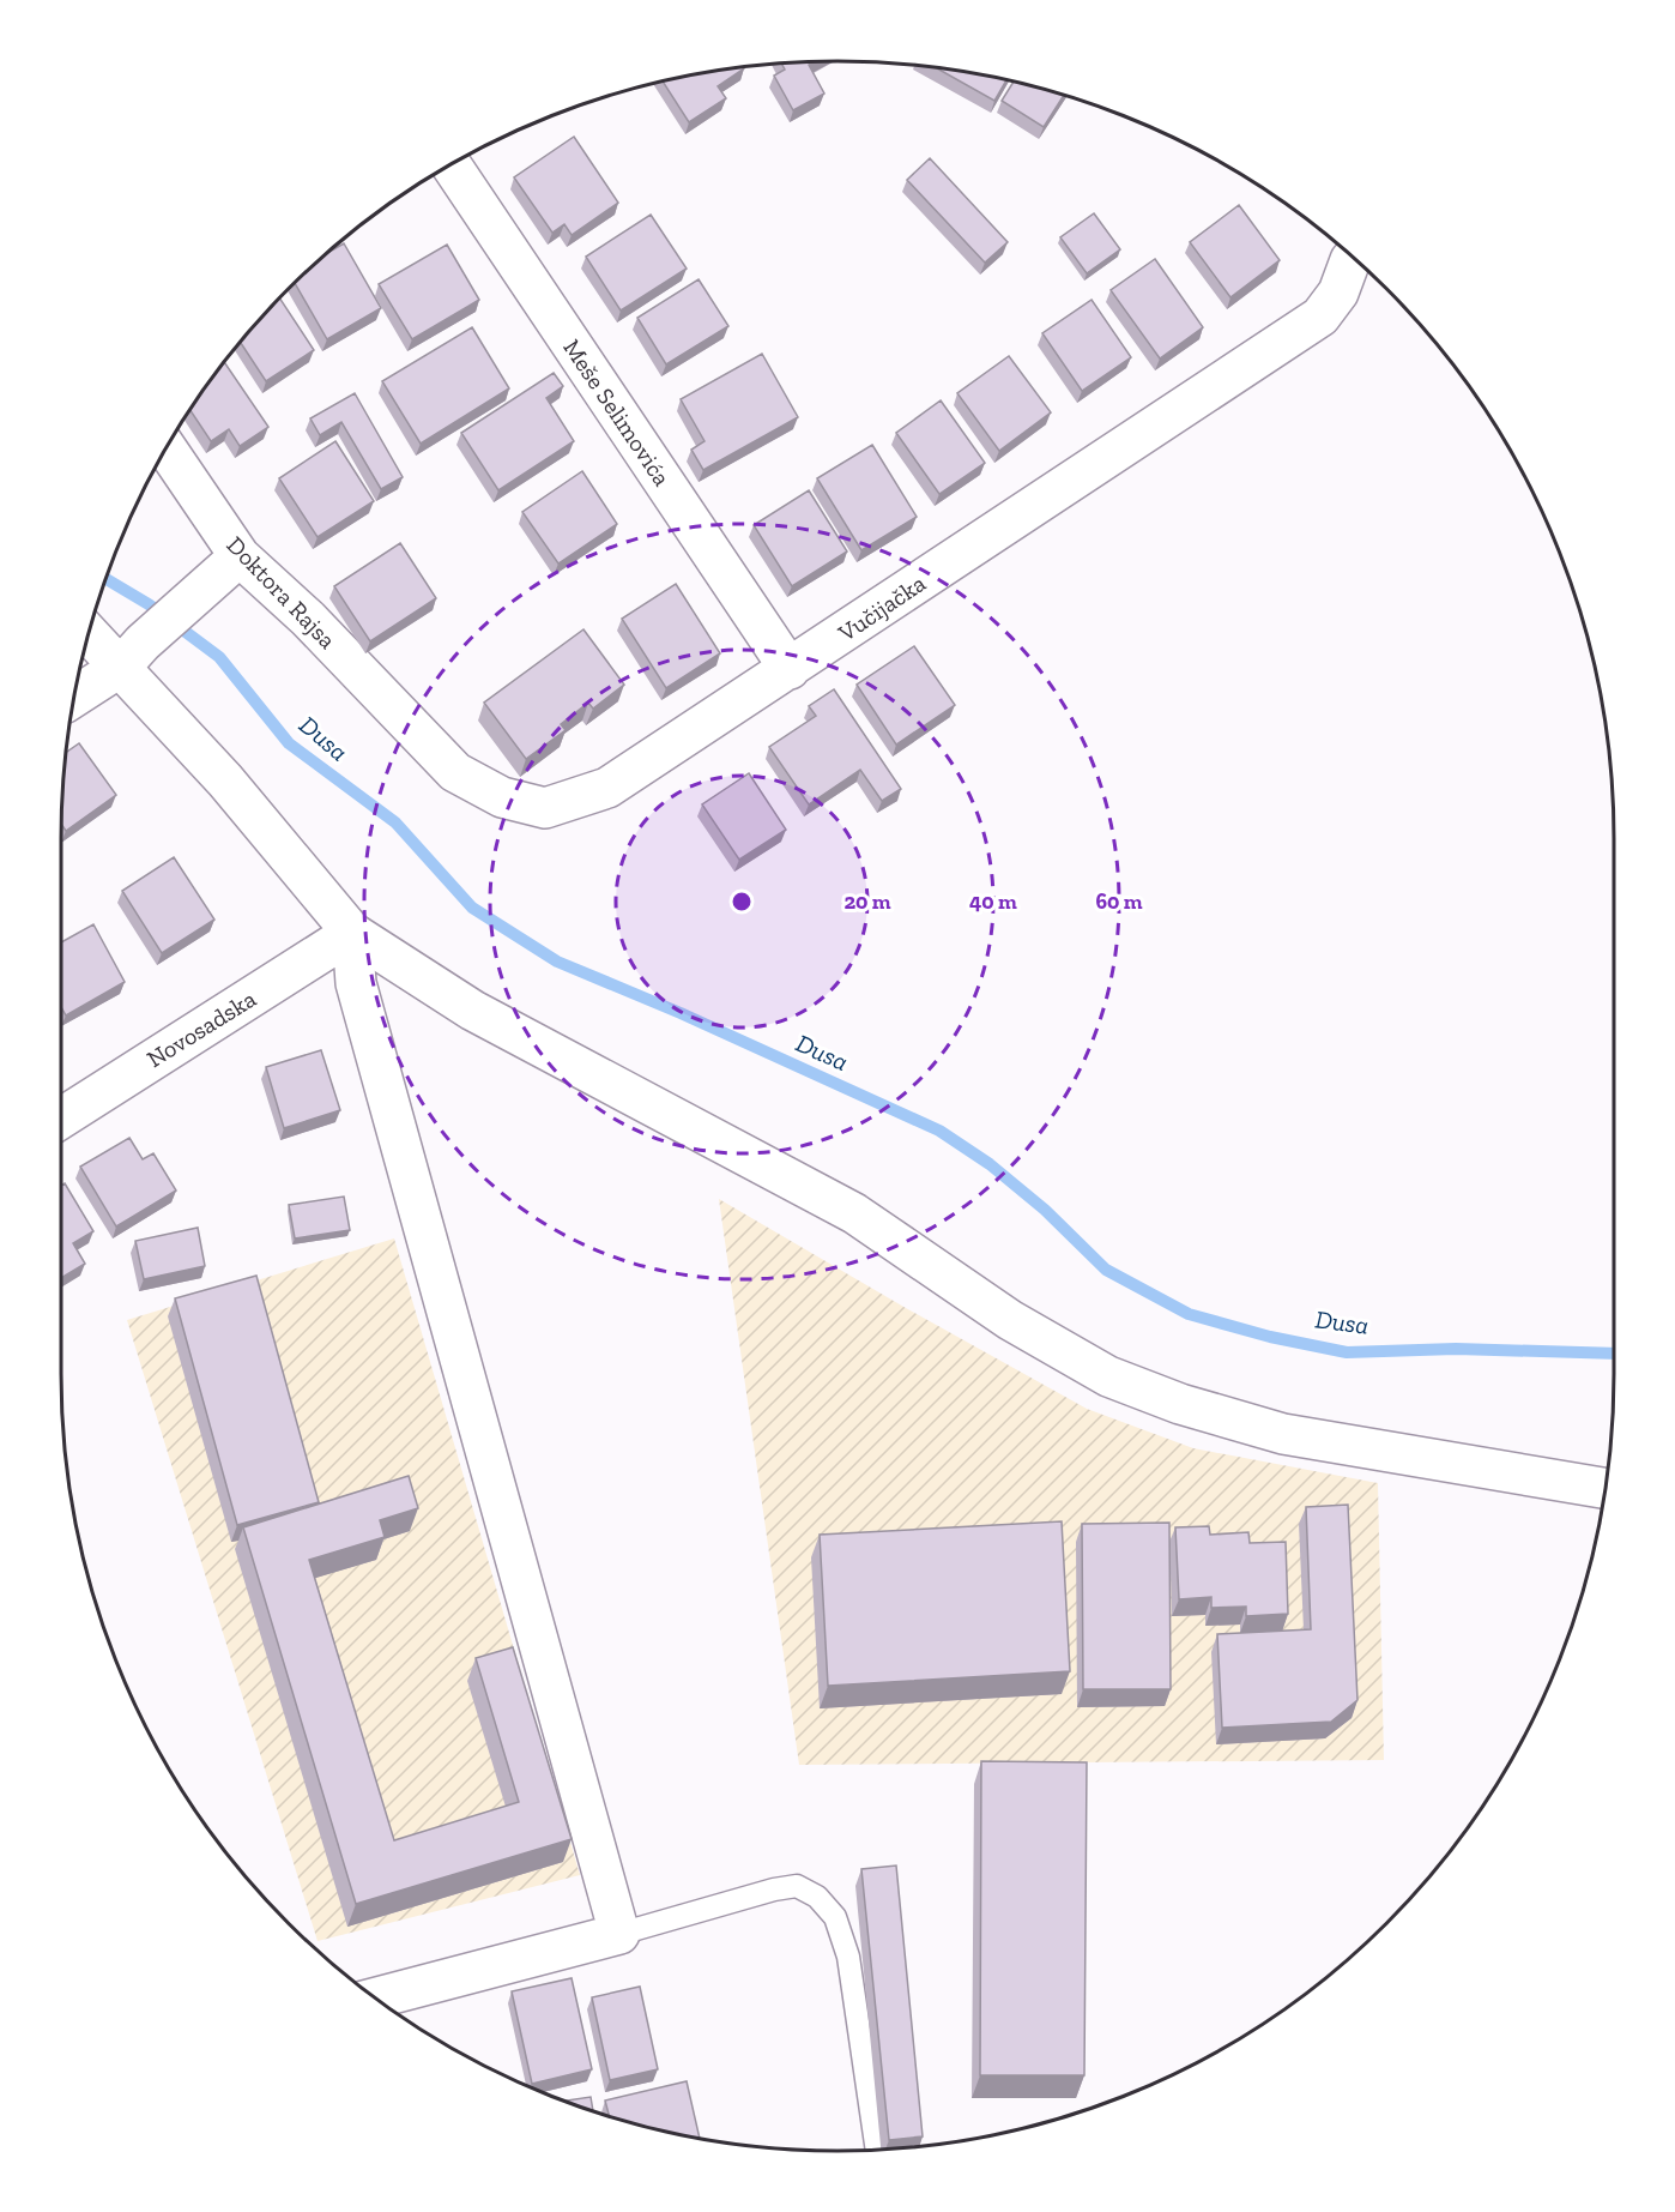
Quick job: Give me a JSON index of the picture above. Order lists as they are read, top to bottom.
{
  "streets": {
    "street": [
      "Meše Selimovića",
      "Doktora Rajsa",
      "Vučijačka",
      "Novosadska"
    ]
  },
  "crossings": [
    ["Meše Selimovića", "Vučijačka"],
    ["Doktora Rajsa", "Vučijačka"]
  ],
  "water": ["Dusa"],
  "rings": ["20 m", "40 m", "60 m"]
}
